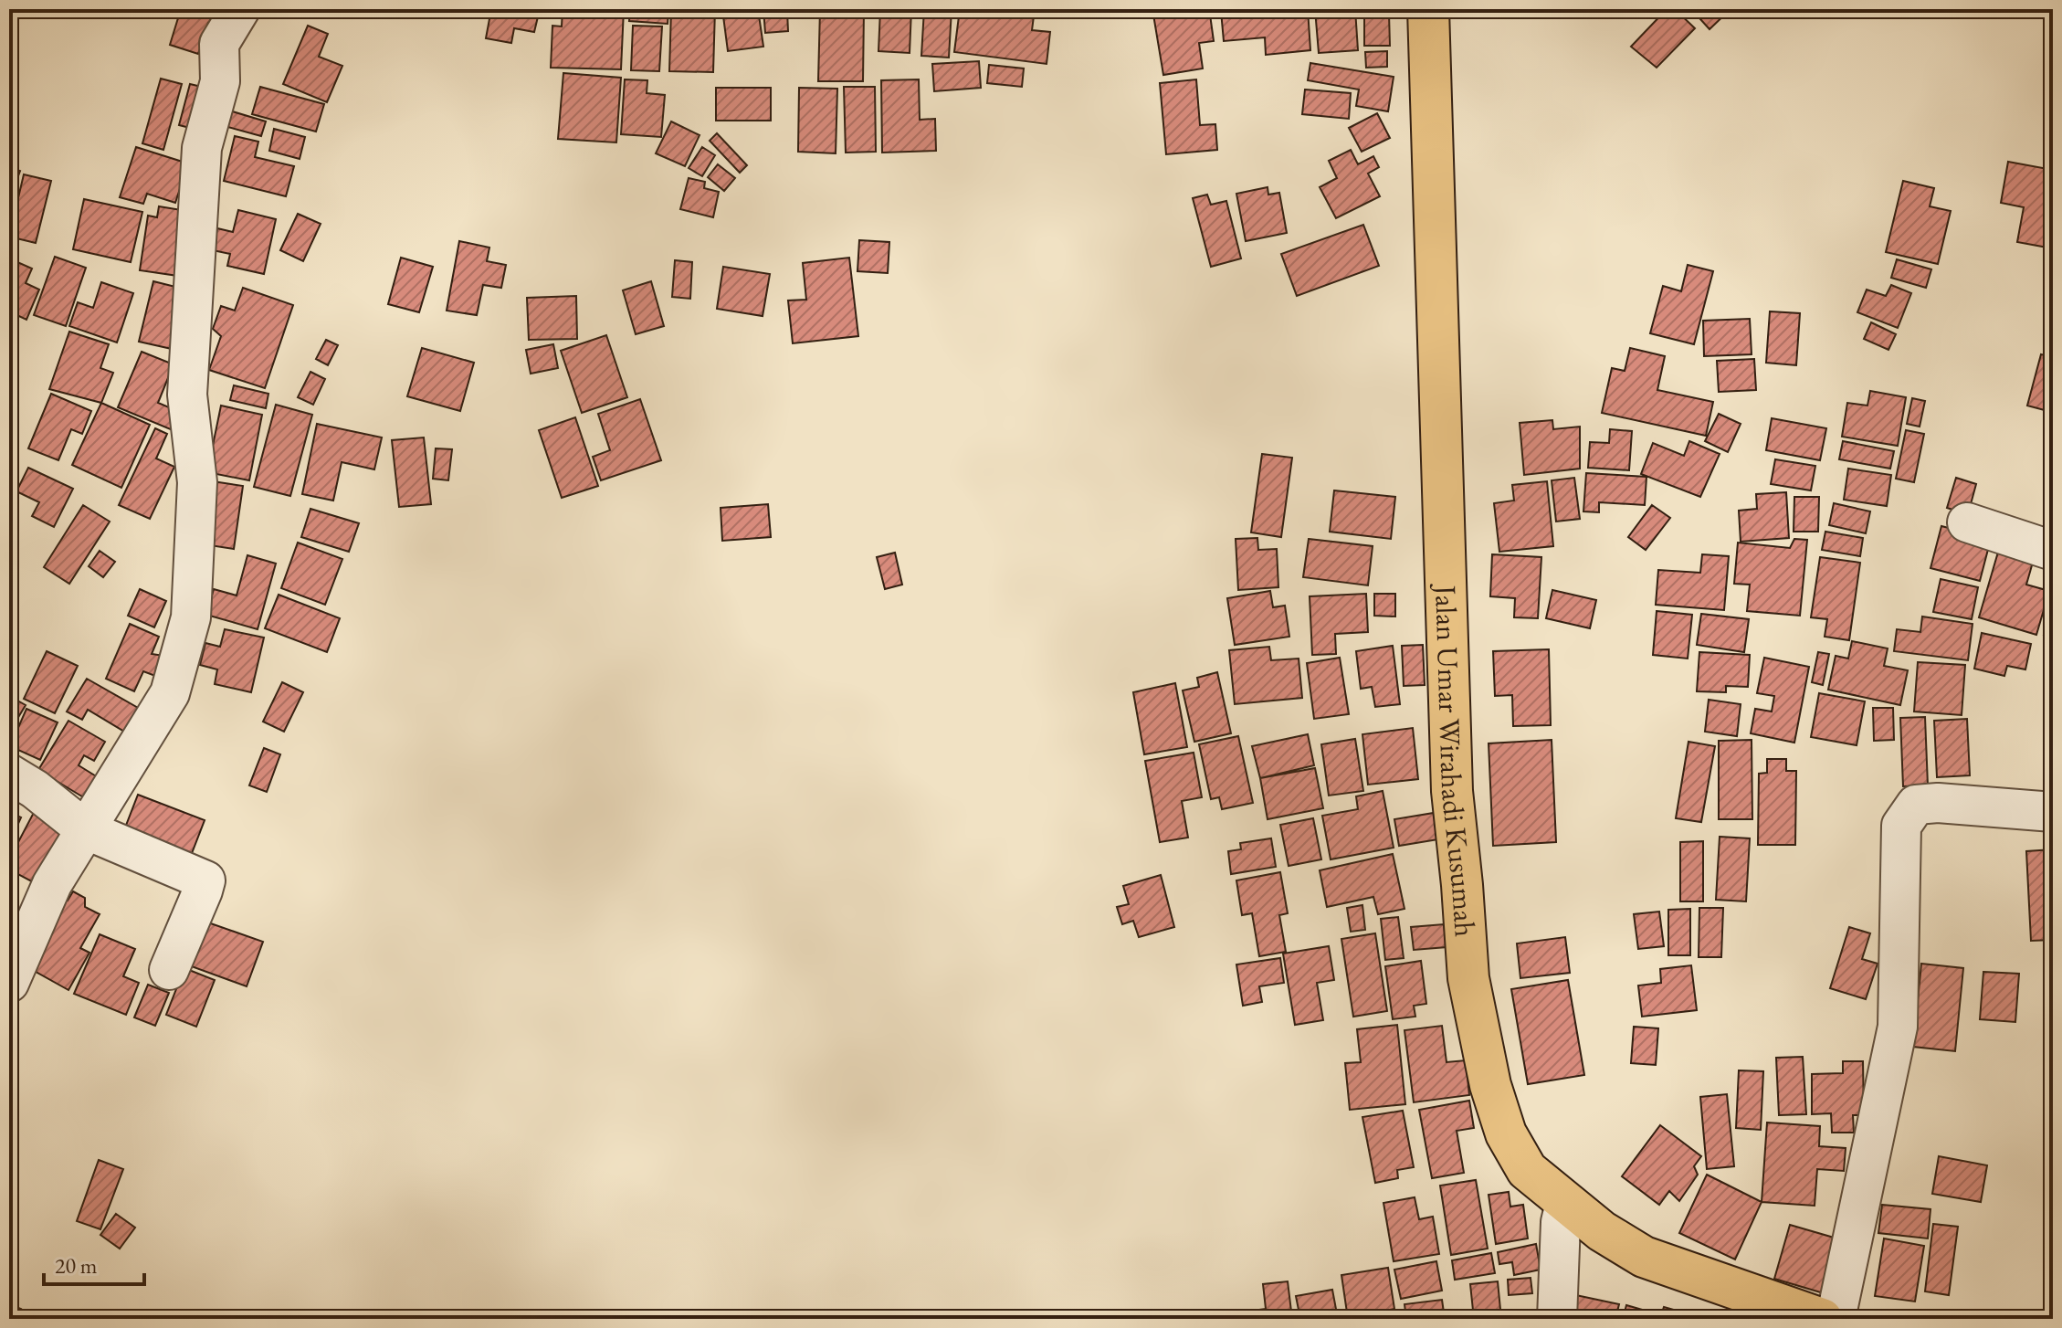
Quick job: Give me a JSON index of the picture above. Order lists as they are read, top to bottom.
{
  "streets": {
    "main road": ["Jalan Umar Wirahadi Kusumah"]
  },
  "scale_bar": "20 m"
}
